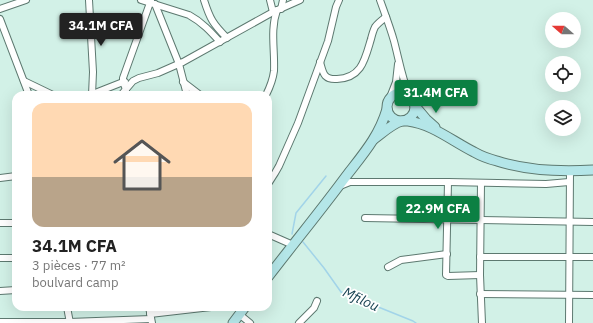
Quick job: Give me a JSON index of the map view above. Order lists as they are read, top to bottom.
{
  "water": ["Mfilou"],
  "north": "left",
  "page": {
    "price": ["34.1M CFA", "31.4M CFA", "22.9M CFA"],
    "list": [
      {
        "name": "34.1M CFA",
        "note": "3 pièces · 77 m² · boulvard camp"
      }
    ]
  }
}
